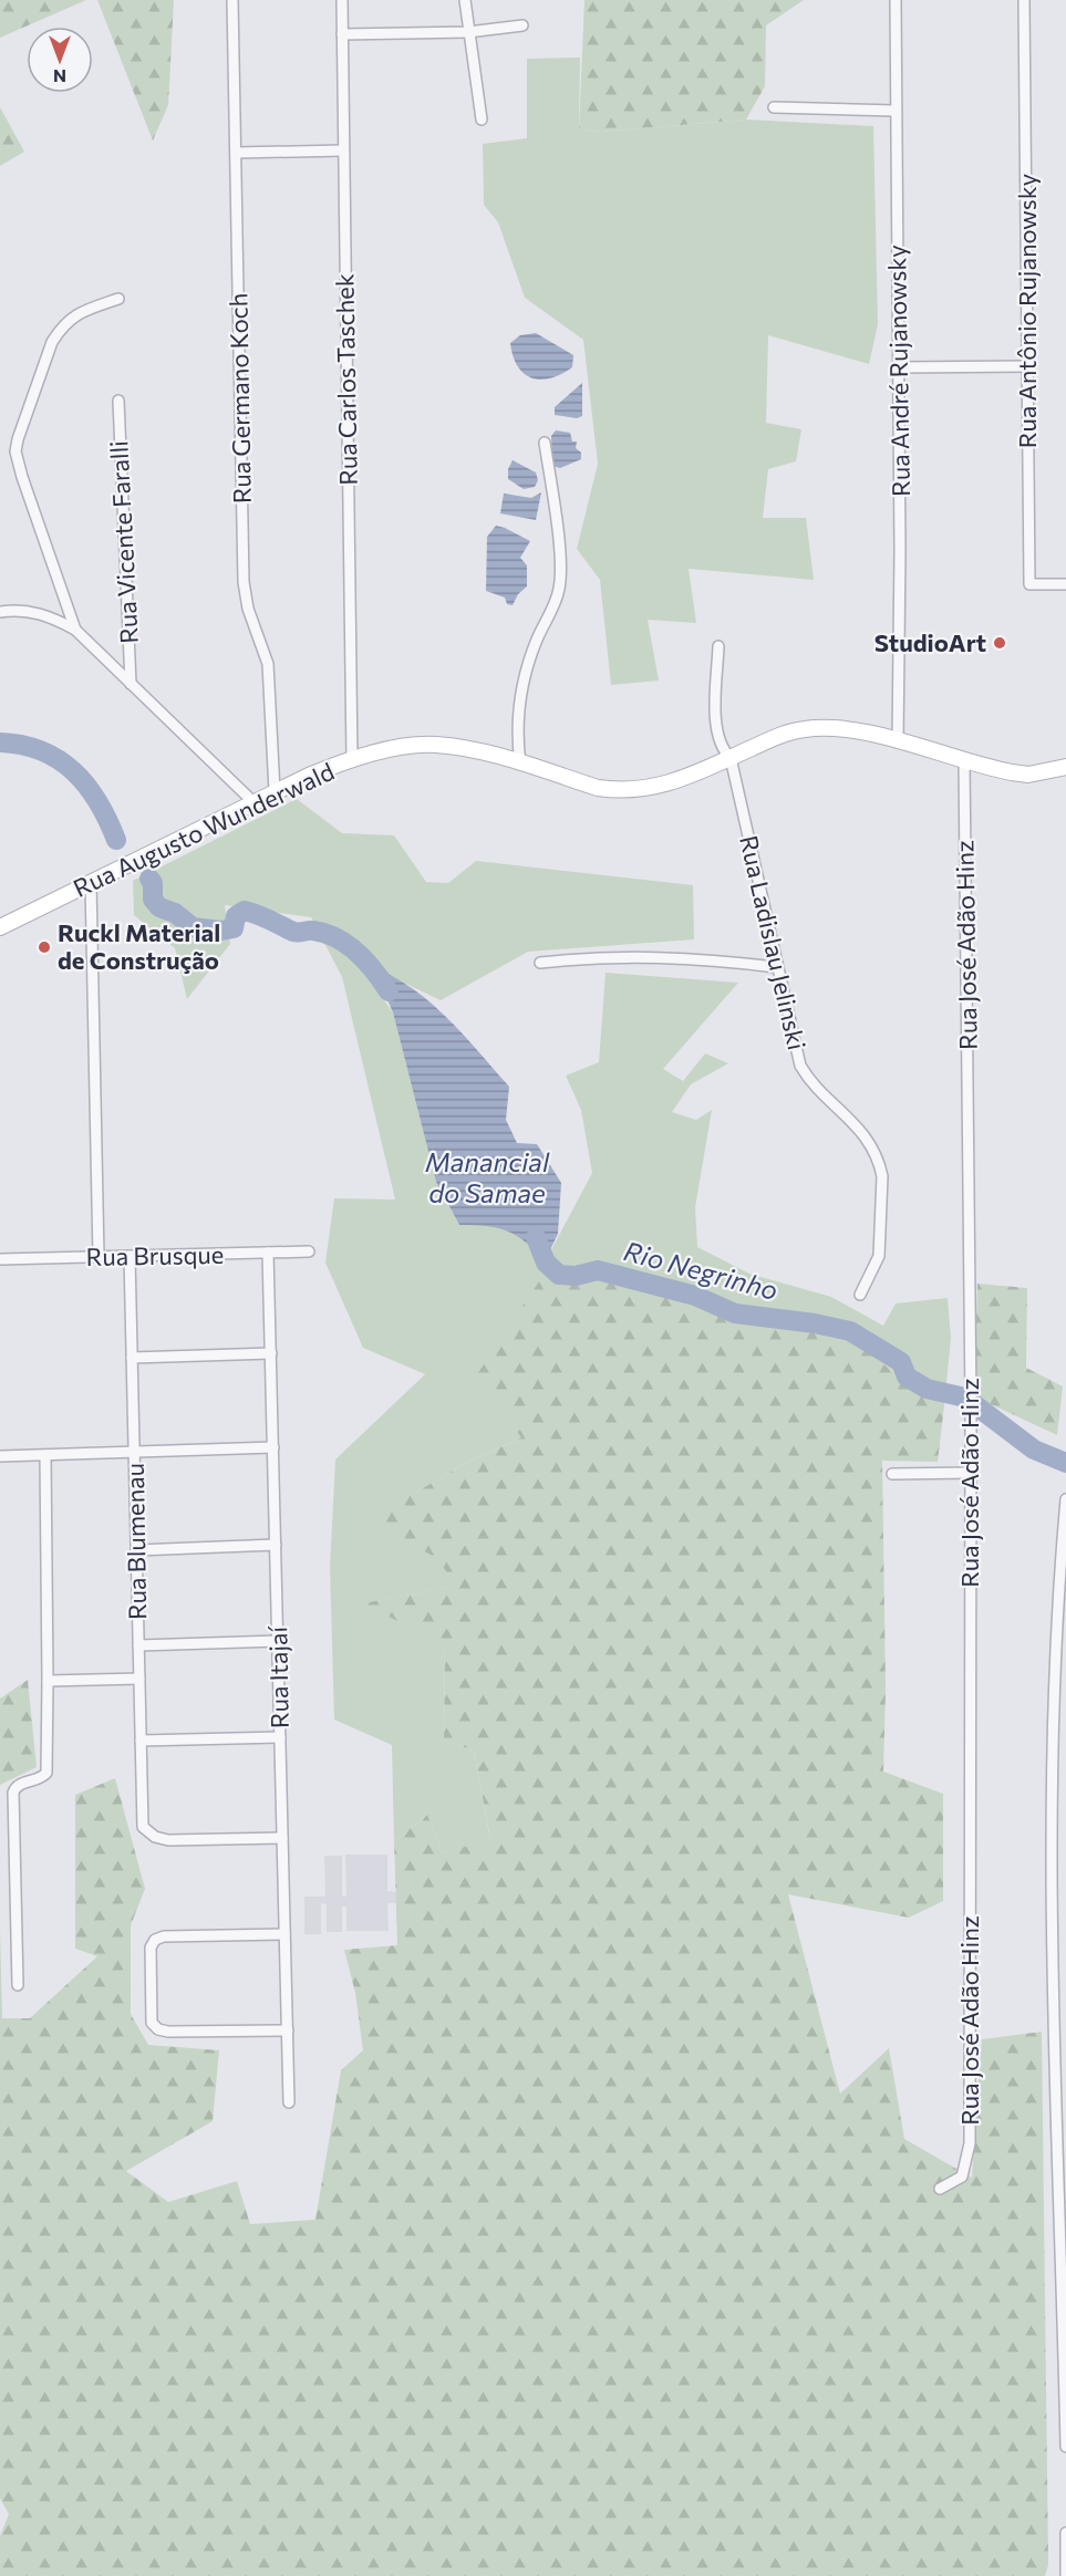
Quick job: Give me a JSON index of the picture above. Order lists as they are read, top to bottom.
{
  "streets": {
    "main road": ["Rua Augusto Wunderwald"],
    "street": [
      "Rua Antônio Rujanowsky",
      "Rua André Rujanowsky",
      "Rua Carlos Taschek",
      "Rua Germano Koch",
      "Rua Vicente Faralli",
      "Rua Ladislau Jelinski",
      "Rua José Adão Hinz",
      "Rua Brusque",
      "Rua Blumenau",
      "Rua Itajaí"
    ]
  },
  "crossings": [
    ["Rua André Rujanowsky", "Rua Augusto Wunderwald"],
    ["Rua Carlos Taschek", "Rua Augusto Wunderwald"],
    ["Rua Germano Koch", "Rua Augusto Wunderwald"],
    ["Rua Augusto Wunderwald", "Rua Ladislau Jelinski"],
    ["Rua Augusto Wunderwald", "Rua José Adão Hinz"],
    ["Rua Brusque", "Rua Blumenau"],
    ["Rua Brusque", "Rua Itajaí"],
    ["Rua Blumenau", "Rua Itajaí"]
  ],
  "water": ["Manancial do Samae", "Rio Negrinho"],
  "places": ["StudioArt", "Ruckl Material de Construção"],
  "north": "bottom"
}
